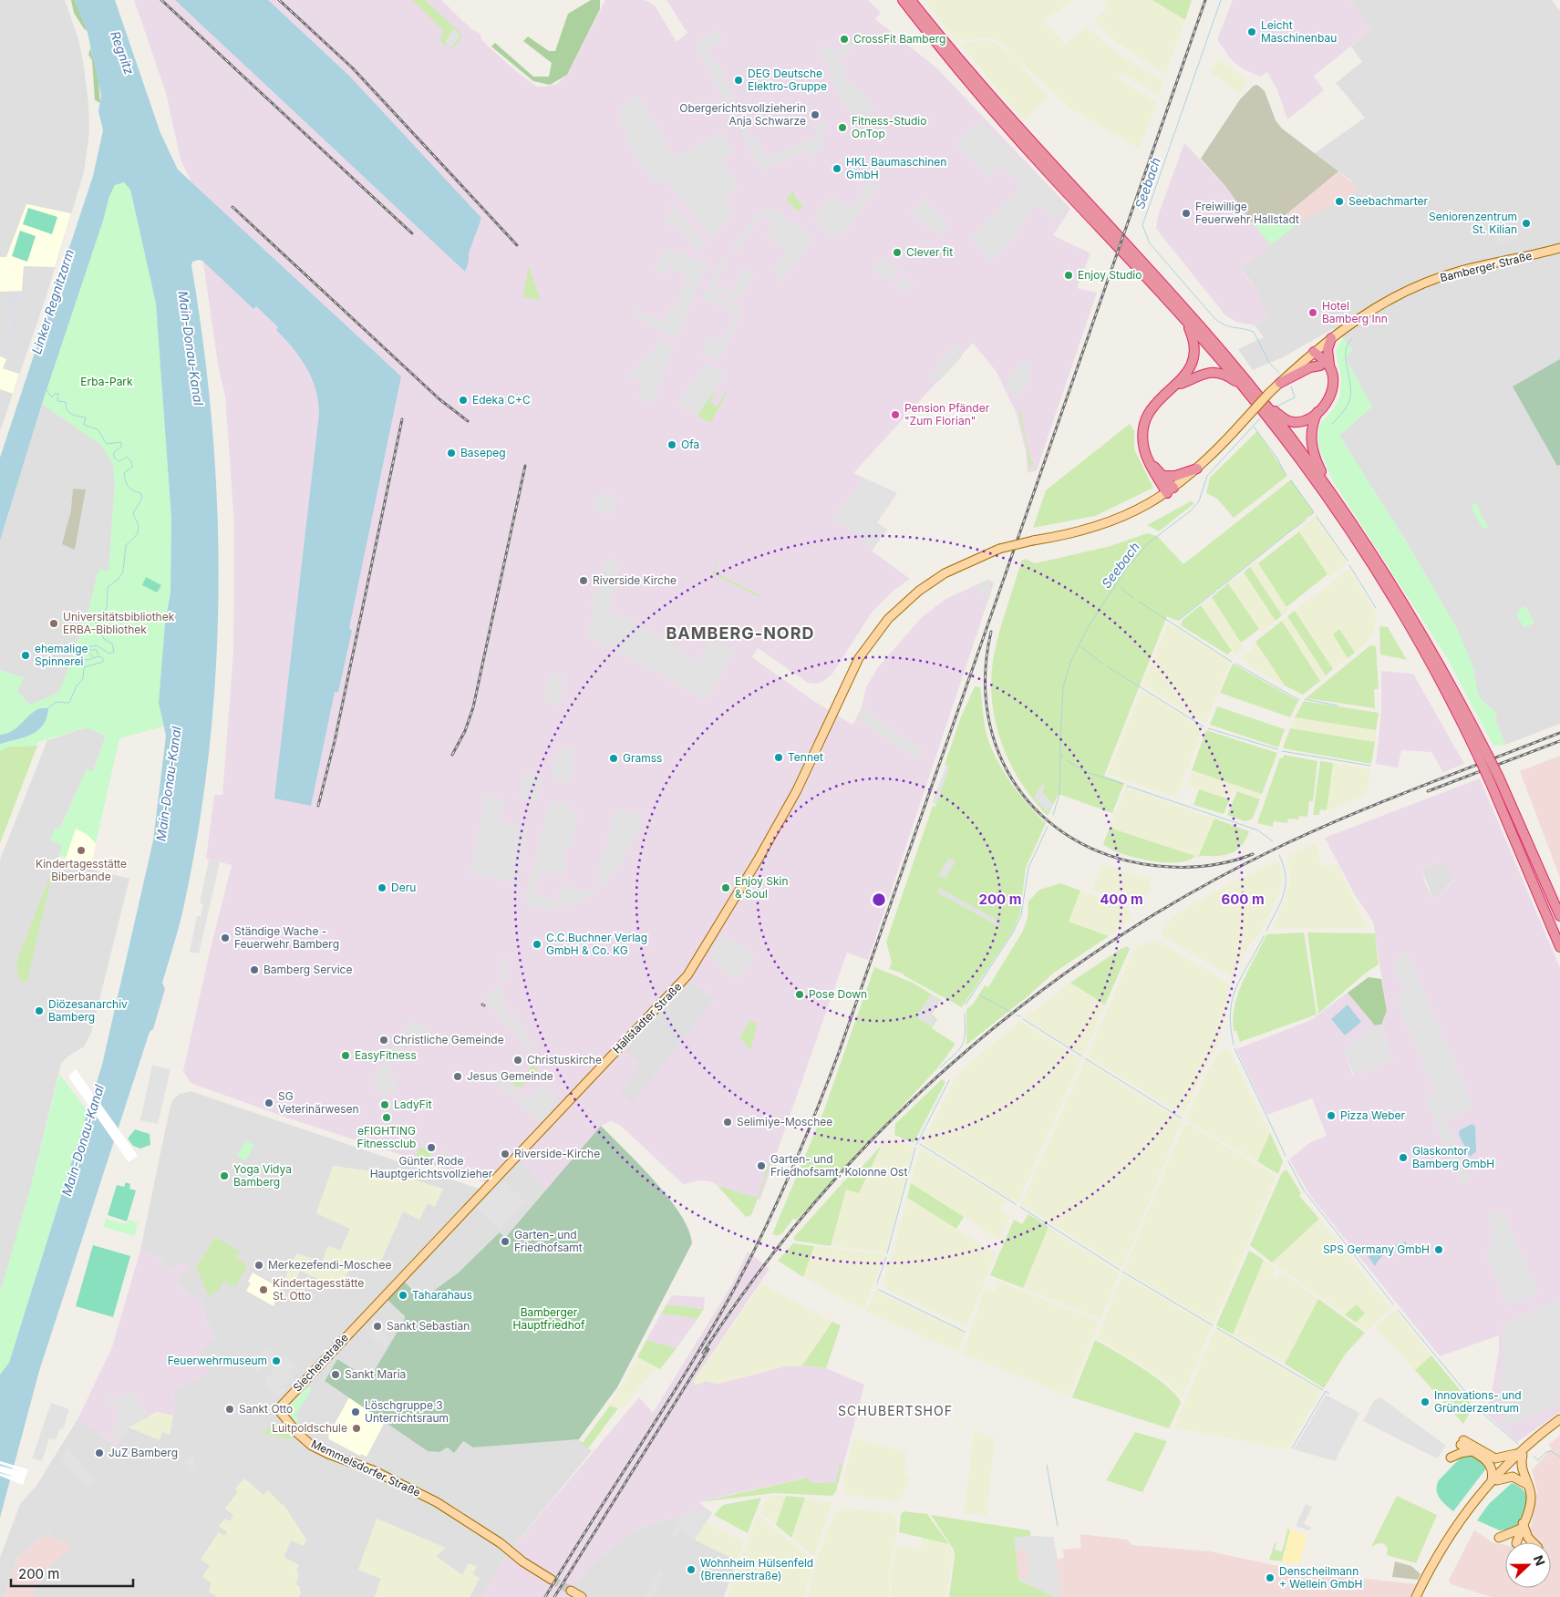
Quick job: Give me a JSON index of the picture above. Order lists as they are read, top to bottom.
{
  "streets": {
    "main road": [
      "Bamberger Straße",
      "Hallstadter Straße",
      "Siechenstraße",
      "Memmelsdorfer Straße"
    ]
  },
  "crossings": [
    ["Bamberger Straße", "Hallstadter Straße"],
    ["Hallstadter Straße", "Siechenstraße"],
    ["Siechenstraße", "Memmelsdorfer Straße"]
  ],
  "districts": ["BAMBERG-NORD", "SCHUBERTSHOF"],
  "water": [
    "Regnitz",
    "Seebach",
    "Linker Regnitzarm",
    "Main-Donau-Kanal"
  ],
  "parks": ["Erba-Park", "Bamberger Hauptfriedhof"],
  "places": [
    "Leicht Maschinenbau",
    "CrossFit Bamberg",
    "DEG Deutsche Elektro-Gruppe",
    "Obergerichtsvollzieherin Anja Schwarze",
    "Fitness-Studio OnTop",
    "HKL Baumaschinen GmbH",
    "Seebachmarter",
    "Freiwillige Feuerwehr Hallstadt",
    "Seniorenzentrum St. Kilian",
    "Clever fit",
    "Enjoy Studio",
    "Hotel Bamberg Inn",
    "Edeka C+C",
    "Pension Pfänder \"Zum Florian\"",
    "Ofa",
    "Basepeg",
    "Riverside Kirche",
    "Universitätsbibliothek ERBA-Bibliothek",
    "ehemalige Spinnerei",
    "Tennet",
    "Gramss",
    "Kindertagesstätte Biberbande",
    "Deru",
    "Enjoy Skin & Soul",
    "Ständige Wache - Feuerwehr Bamberg",
    "C.C.Buchner Verlag GmbH & Co. KG",
    "Bamberg Service",
    "Pose Down",
    "Diözesanarchiv Bamberg",
    "Christliche Gemeinde",
    "EasyFitness",
    "Christuskirche",
    "Jesus Gemeinde",
    "SG Veterinärwesen",
    "LadyFit",
    "Pizza Weber",
    "eFIGHTING Fitnessclub",
    "Selimiye-Moschee",
    "Günter Rode Hauptgerichtsvollzieher",
    "Riverside-Kirche",
    "Glaskontor Bamberg GmbH",
    "Garten- und Friedhofsamt, Kolonne Ost",
    "Yoga Vidya Bamberg",
    "Garten- und Friedhofsamt",
    "SPS Germany GmbH",
    "Merkezefendi-Moschee",
    "Kindertagesstätte St. Otto",
    "Taharahaus",
    "Sankt Sebastian",
    "Feuerwehrmuseum",
    "Sankt Maria",
    "Innovations- und Gründerzentrum",
    "Sankt Otto",
    "Löschgruppe 3 Unterrichtsraum",
    "Luitpoldschule",
    "JuZ Bamberg",
    "Wohnheim Hülsenfeld (Brennerstraße)",
    "Denscheilmann + Wellein GmbH"
  ],
  "scale_bar": "200 m",
  "north": "right",
  "rings": ["200 m", "400 m", "600 m"]
}
